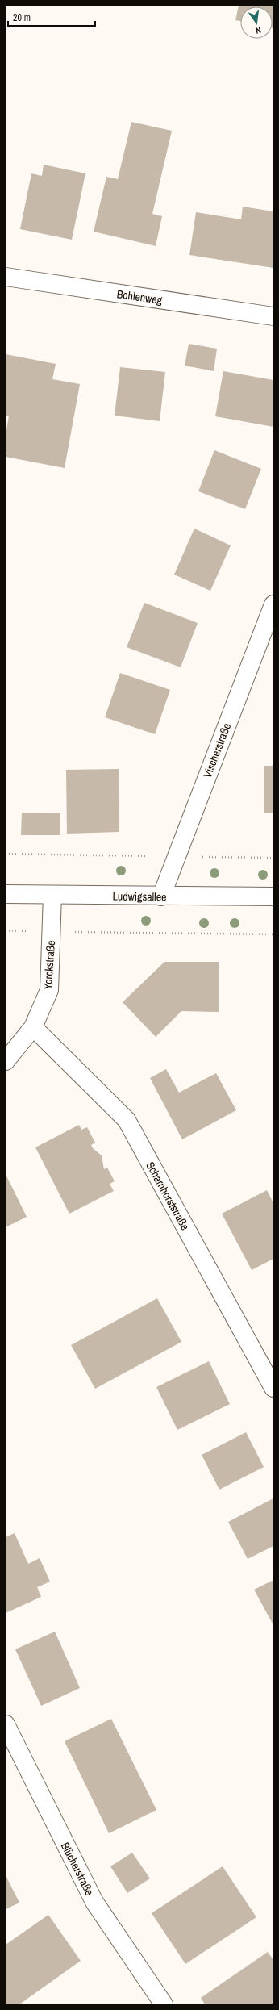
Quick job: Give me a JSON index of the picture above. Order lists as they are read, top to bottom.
{
  "streets": {
    "street": [
      "Bohlenweg",
      "Vischerstraße",
      "Ludwigsallee",
      "Yorckstraße",
      "Scharnhorststraße",
      "Blücherstraße"
    ]
  },
  "crossings": [
    ["Vischerstraße", "Ludwigsallee"],
    ["Ludwigsallee", "Yorckstraße"],
    ["Yorckstraße", "Scharnhorststraße"]
  ],
  "scale_bar": "20 m",
  "north": "bottom"
}
